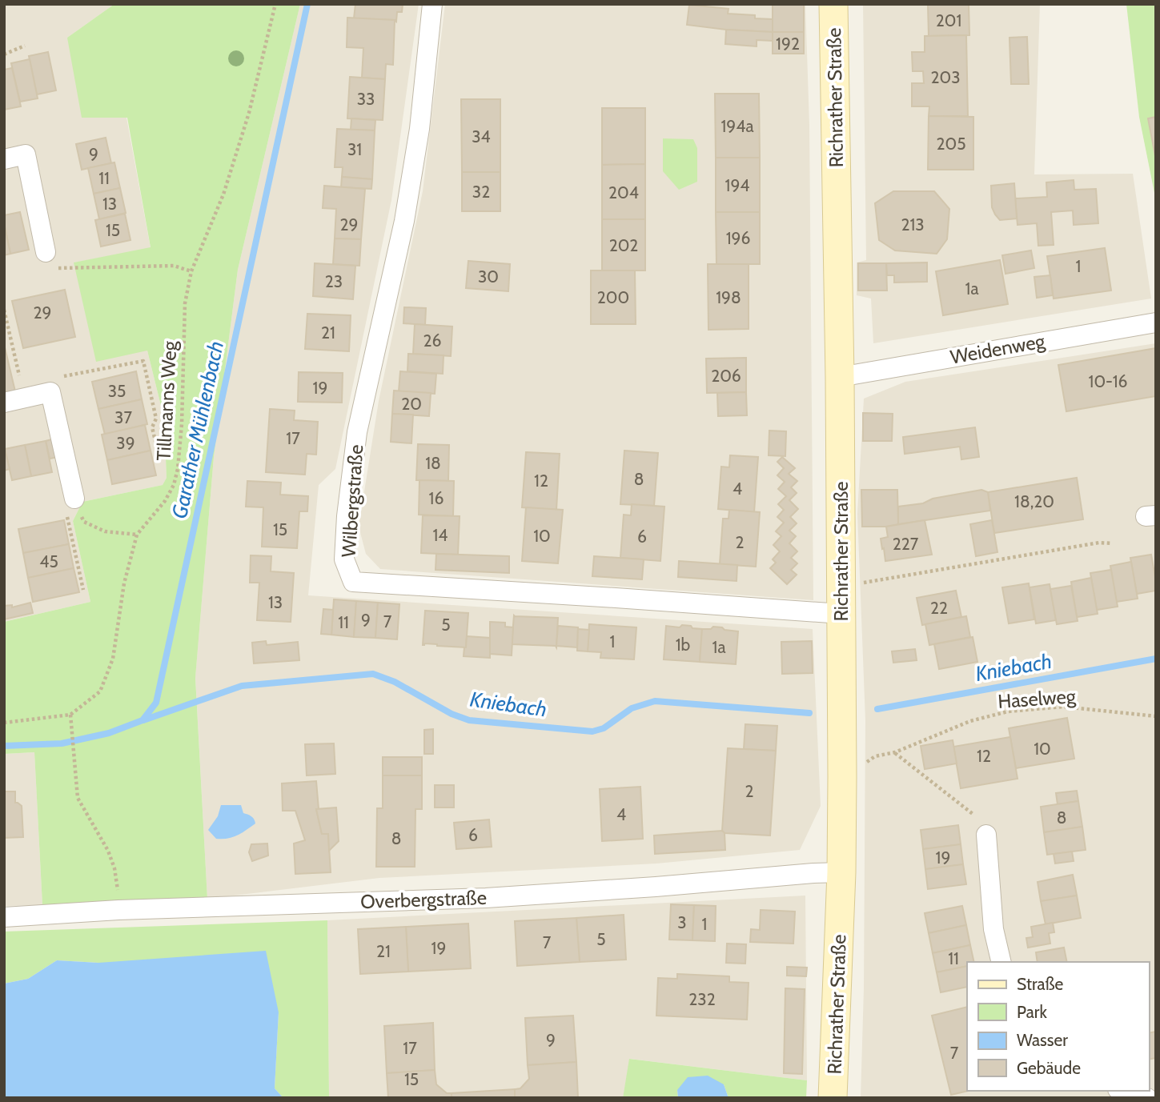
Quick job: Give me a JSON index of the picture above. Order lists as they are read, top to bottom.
{
  "streets": {
    "main road": ["Richrather Straße"],
    "street": ["Weidenweg", "Wilbergstraße", "Overbergstraße"],
    "path": ["Tillmanns Weg", "Haselweg"]
  },
  "crossings": [
    ["Richrather Straße", "Weidenweg"],
    ["Richrather Straße", "Wilbergstraße"],
    ["Richrather Straße", "Overbergstraße"]
  ],
  "water": ["Garather Mühlenbach", "Kniebach"],
  "house_numbers": [
    "201",
    "192",
    "203",
    "33",
    "194a",
    "34",
    "205",
    "31",
    "9",
    "11",
    "194",
    "32",
    "204",
    "13",
    "29",
    "213",
    "15",
    "196",
    "202",
    "1",
    "30",
    "23",
    "1a",
    "200",
    "198",
    "29",
    "21",
    "26",
    "206",
    "10-16",
    "19",
    "35",
    "20",
    "37",
    "17",
    "39",
    "18",
    "8",
    "12",
    "4",
    "16",
    "18,20",
    "15",
    "14",
    "10",
    "6",
    "2",
    "227",
    "45",
    "13",
    "22",
    "9",
    "7",
    "11",
    "5",
    "1",
    "1b",
    "1a",
    "10",
    "12",
    "2",
    "4",
    "8",
    "6",
    "8",
    "19",
    "3",
    "1",
    "5",
    "7",
    "19",
    "21",
    "11",
    "232",
    "9",
    "17",
    "7",
    "15"
  ],
  "legend": [
    "Straße",
    "Park",
    "Wasser",
    "Gebäude"
  ]
}
